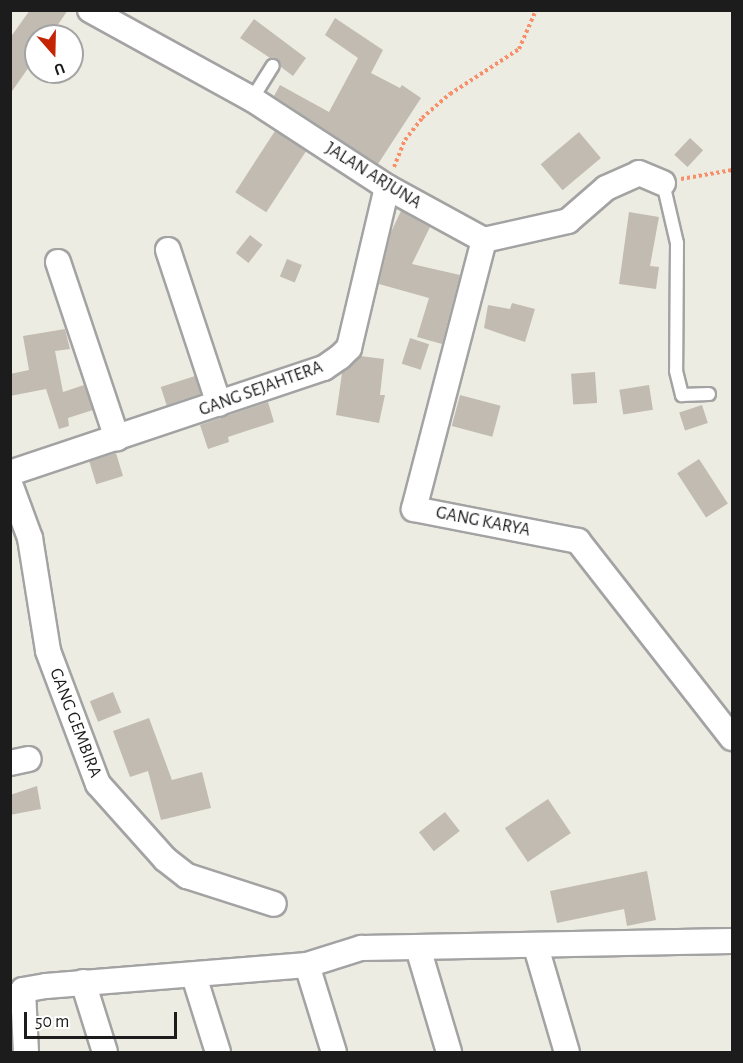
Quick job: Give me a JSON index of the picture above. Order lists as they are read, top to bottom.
{
  "streets": {
    "street": [
      "JALAN ARJUNA",
      "GANG SEJAHTERA",
      "GANG KARYA",
      "GANG GEMBIRA"
    ]
  },
  "crossings": [
    ["JALAN ARJUNA", "GANG SEJAHTERA"],
    ["JALAN ARJUNA", "GANG KARYA"]
  ],
  "scale_bar": "50 m",
  "north": "bottom"
}
